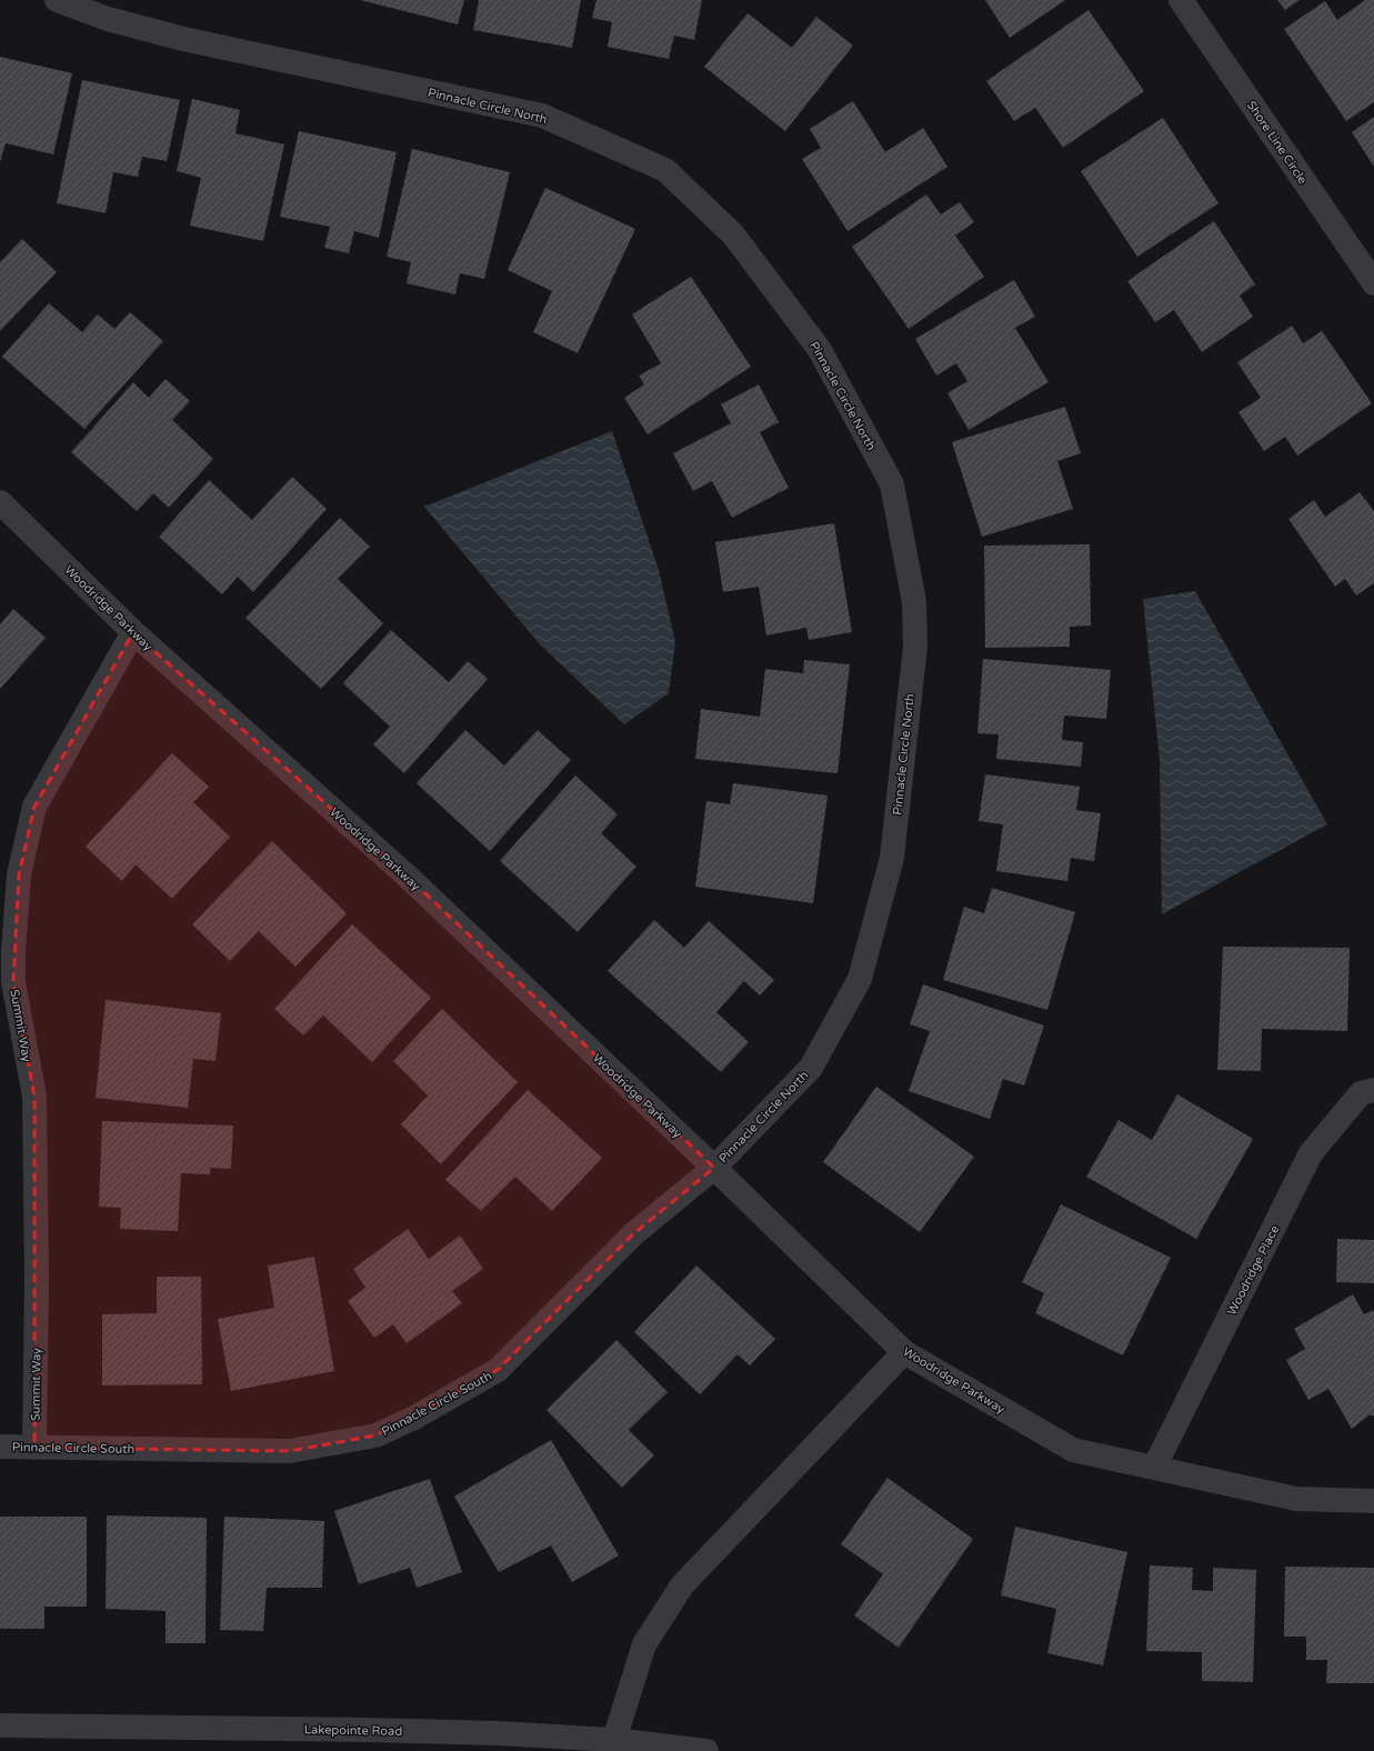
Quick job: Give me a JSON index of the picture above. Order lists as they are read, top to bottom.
{
  "streets": {
    "street": [
      "Pinnacle Circle North",
      "Shore Line Circle",
      "Woodridge Parkway",
      "Summit Way",
      "Woodridge Place",
      "Pinnacle Circle South",
      "Lakepointe Road"
    ]
  },
  "crossings": [
    ["Pinnacle Circle North", "Woodridge Parkway"],
    ["Pinnacle Circle North", "Pinnacle Circle South"],
    ["Woodridge Parkway", "Summit Way"],
    ["Woodridge Parkway", "Woodridge Place"],
    ["Woodridge Parkway", "Pinnacle Circle South"],
    ["Summit Way", "Pinnacle Circle South"]
  ]
}
